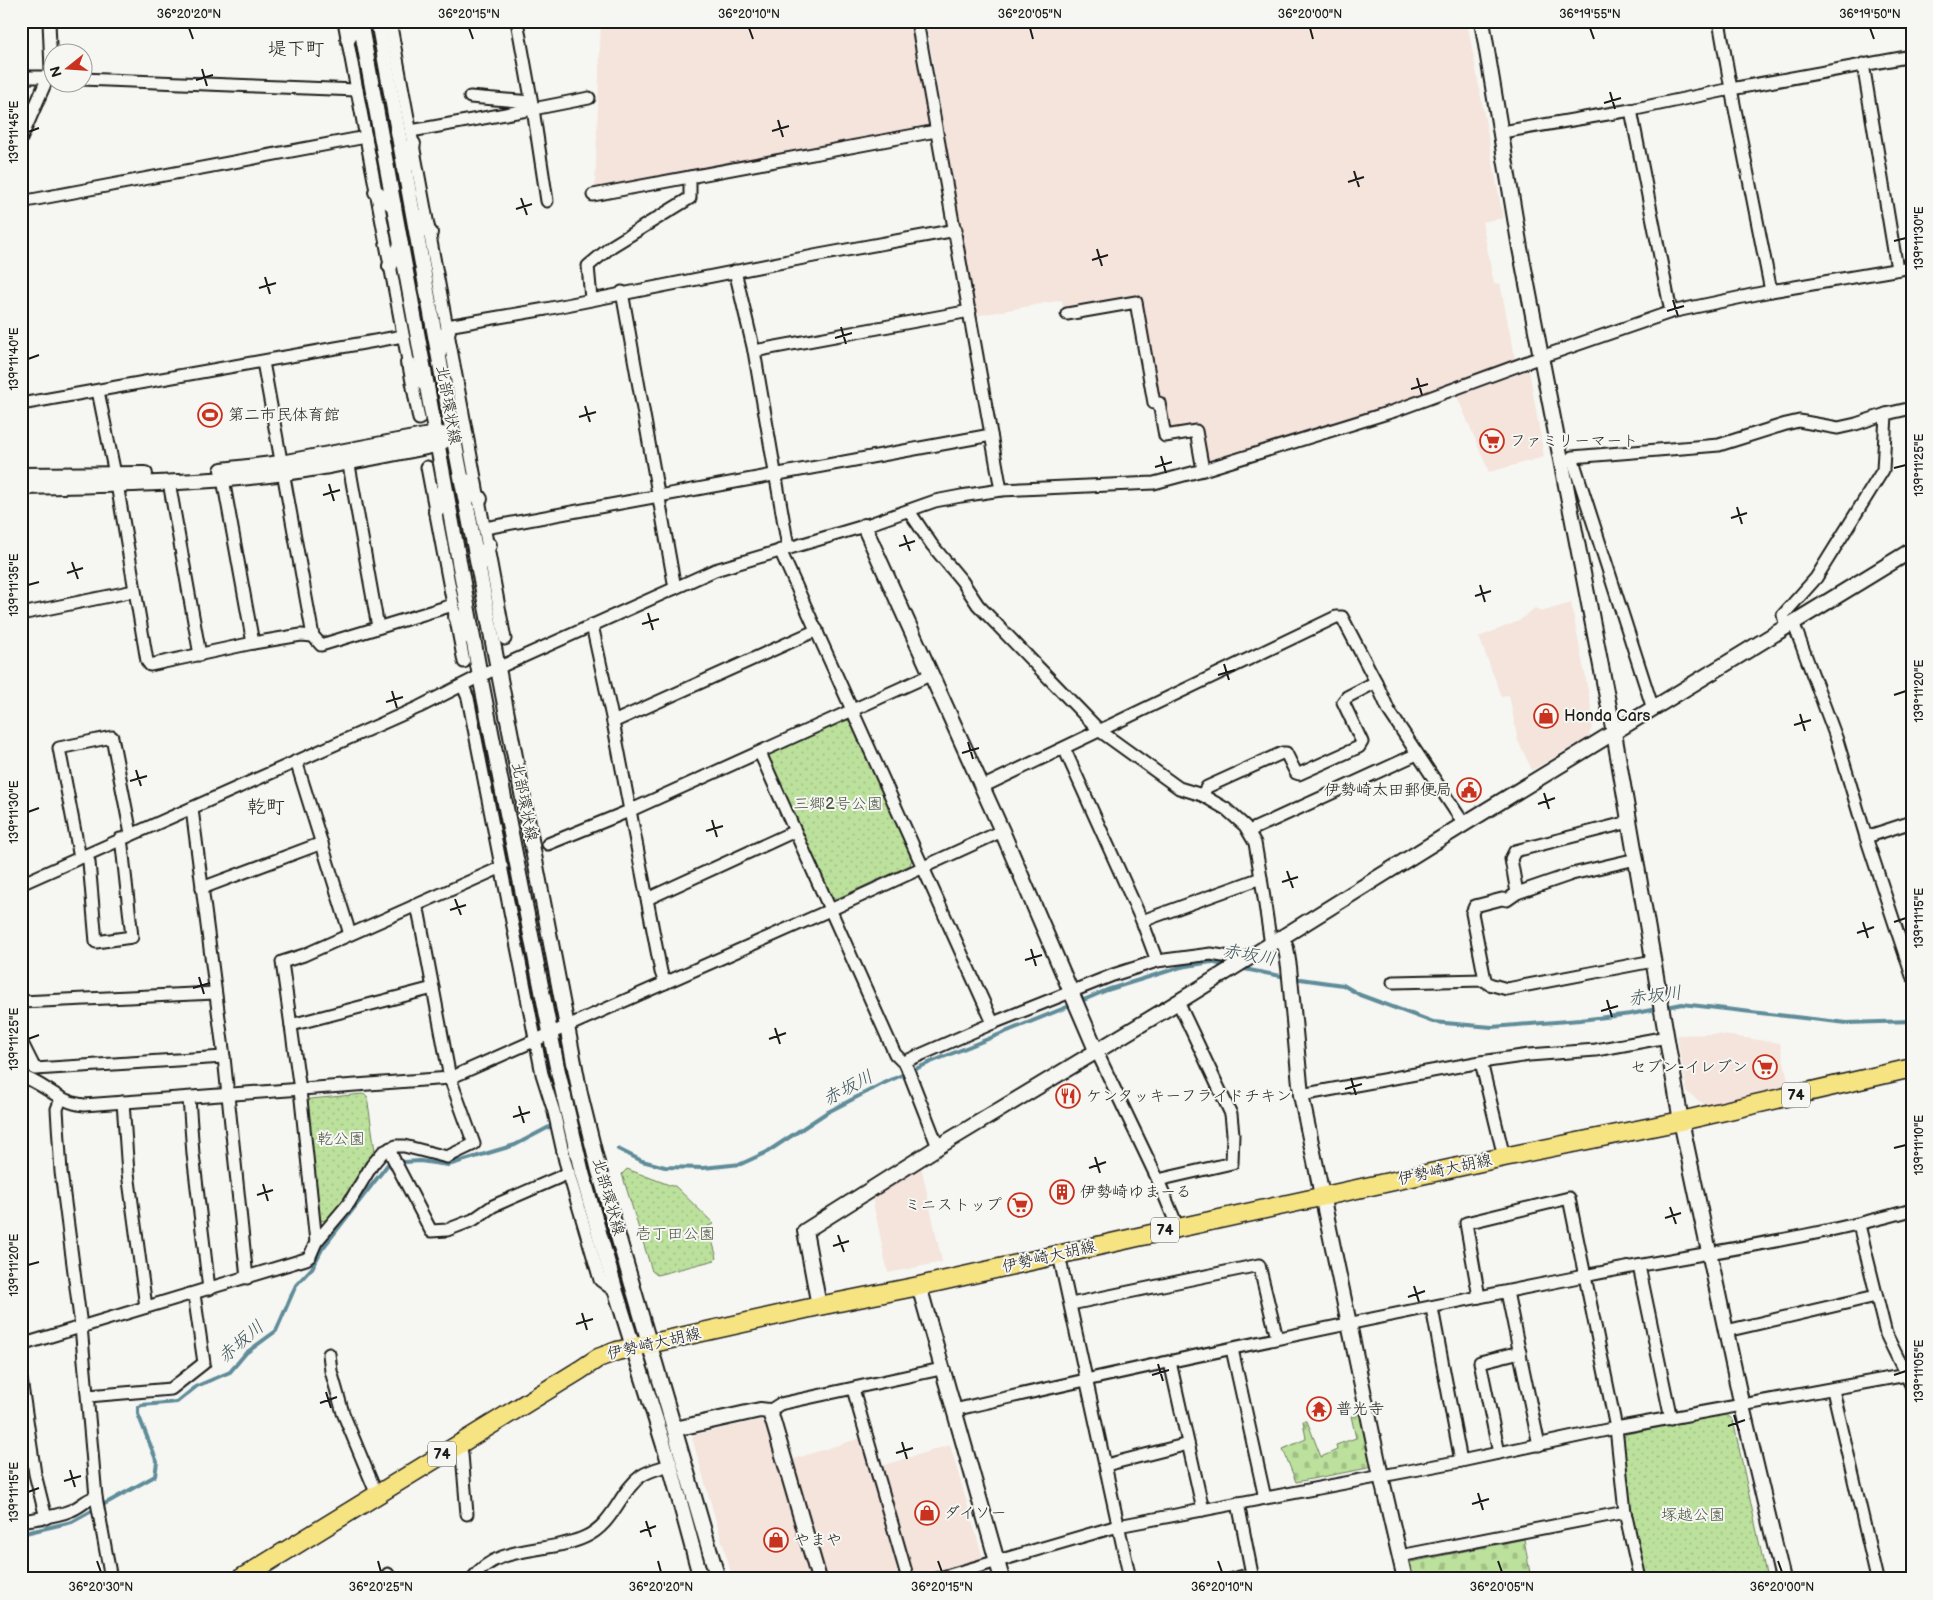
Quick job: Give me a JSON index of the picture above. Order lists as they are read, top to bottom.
{
  "streets": {
    "main road": ["74", "伊勢崎大胡線"],
    "street": ["北部環状線"]
  },
  "crossings": [
    ["北部環状線", "伊勢崎大胡線"]
  ],
  "districts": ["堤下町", "乾町"],
  "water": ["赤坂川"],
  "parks": [
    "三郷2号公園",
    "乾公園",
    "壱丁田公園",
    "塚越公園"
  ],
  "places": {
    "sports": ["第二市民体育館"],
    "supermarket": ["ファミリーマート", "セブン-イレブン", "ミニストップ"],
    "shop": ["Honda Cars", "ダイソー", "やまや"],
    "public building": ["伊勢崎太田郵便局"],
    "restaurant": ["ケンタッキーフライドチキン"],
    "building": ["伊勢崎ゆまーる"],
    "temple": ["普光寺"]
  },
  "north": "left",
  "coordinates": [
    "36°20'20\"N",
    "36°20'15\"N",
    "36°20'10\"N",
    "36°20'05\"N",
    "36°20'00\"N",
    "36°19'55\"N",
    "36°19'50\"N",
    "139°11'45\"E",
    "139°11'30\"E",
    "139°11'40\"E",
    "139°11'25\"E",
    "139°11'35\"E",
    "139°11'20\"E",
    "139°11'15\"E",
    "139°11'10\"E",
    "139°11'05\"E",
    "36°20'30\"N",
    "36°20'25\"N"
  ]
}
